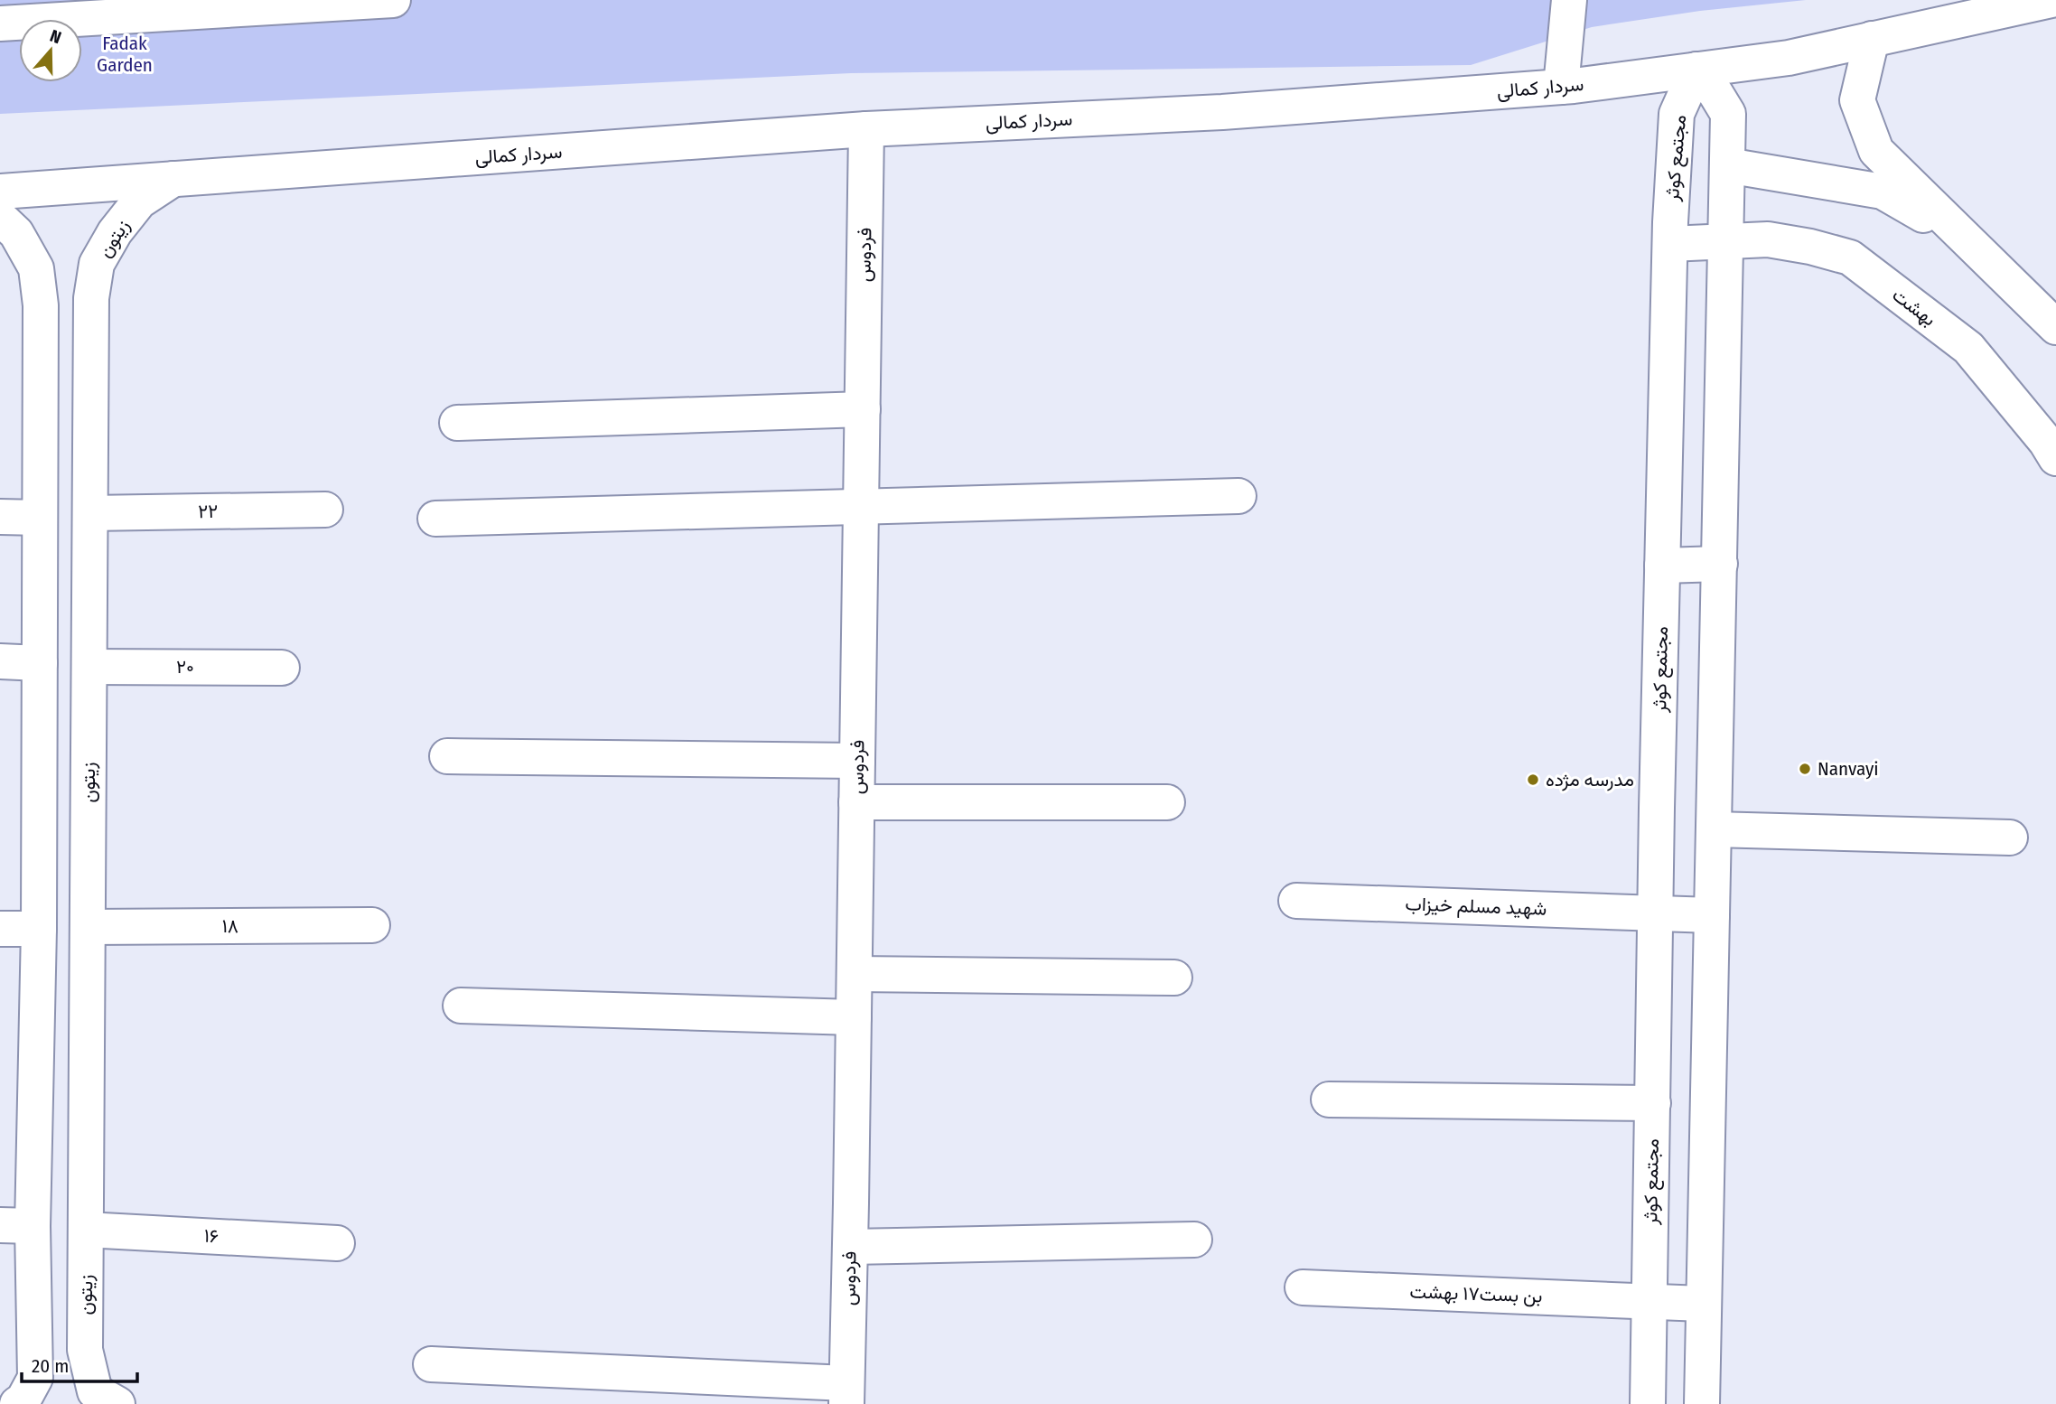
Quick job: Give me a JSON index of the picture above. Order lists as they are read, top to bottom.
{
  "streets": {
    "street": [
      "سردار کمالی",
      "مجتمع کوثر",
      "زیتون",
      "فردوس",
      "بهشت",
      "۲۲",
      "۲۰",
      "شهید مسلم خیزاب",
      "۱۸",
      "۱۶",
      "بن بست۱۷ بهشت"
    ]
  },
  "crossings": [
    ["سردار کمالی", "مجتمع کوثر"],
    ["سردار کمالی", "زیتون"],
    ["سردار کمالی", "فردوس"],
    ["مجتمع کوثر", "بهشت"],
    ["مجتمع کوثر", "شهید مسلم خیزاب"],
    ["مجتمع کوثر", "بن بست۱۷ بهشت"],
    ["زیتون", "۲۲"],
    ["زیتون", "۲۰"],
    ["زیتون", "۱۸"],
    ["زیتون", "۱۶"]
  ],
  "parks": ["Fadak Garden"],
  "places": ["Nanvayi", "مدرسه مژده"],
  "scale_bar": "20 m",
  "north": "top"
}
